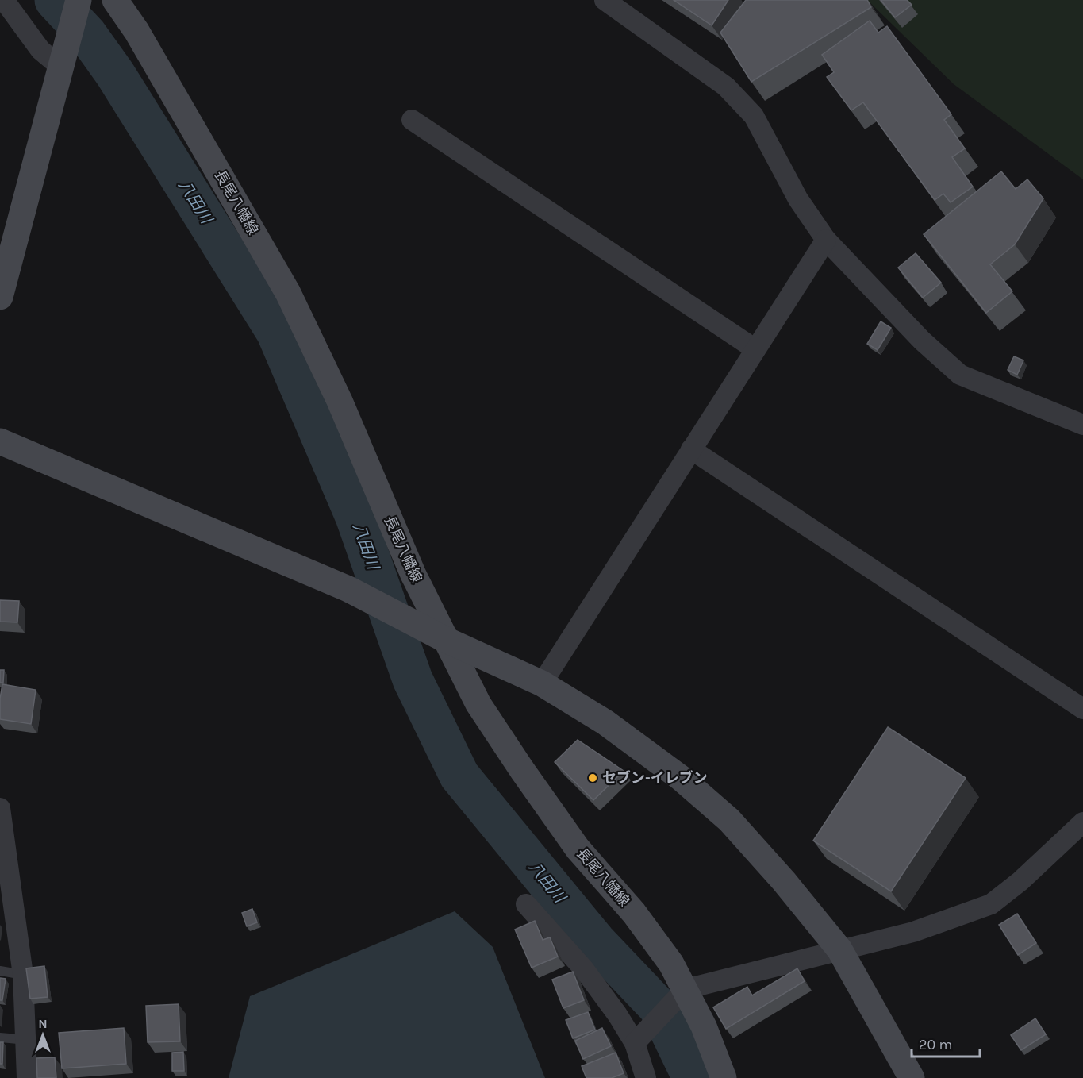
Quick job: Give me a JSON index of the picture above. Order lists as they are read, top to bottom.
{
  "streets": {
    "main road": ["長尾八幡線"]
  },
  "water": ["八田川"],
  "places": ["セブン-イレブン"],
  "scale_bar": "20 m",
  "north": "top"
}
